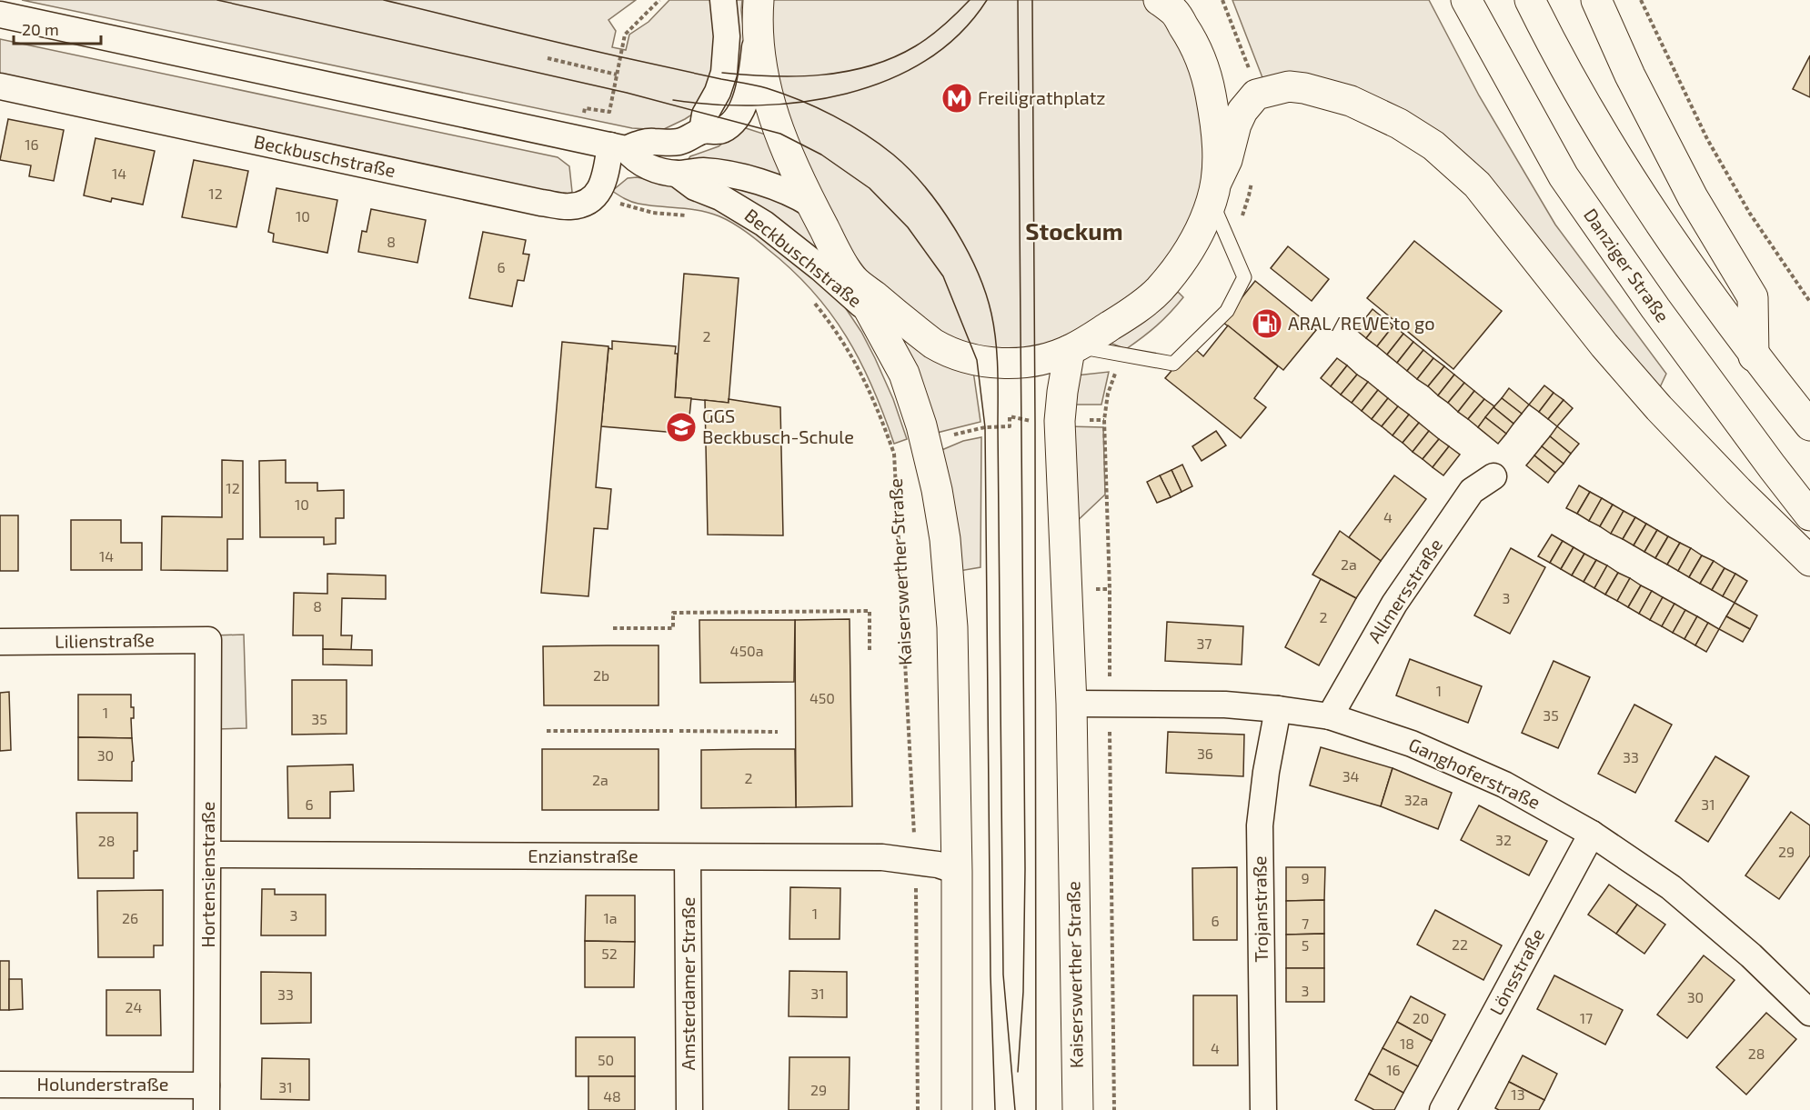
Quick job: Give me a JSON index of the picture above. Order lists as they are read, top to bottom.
{
  "streets": {
    "main road": ["Danziger Straße", "Kaiserswerther Straße"],
    "street": [
      "Beckbuschstraße",
      "Allmersstraße",
      "Lilienstraße",
      "Ganghoferstraße",
      "Enzianstraße",
      "Hortensienstraße",
      "Trojanstraße",
      "Lönsstraße",
      "Amsterdamer Straße",
      "Holunderstraße"
    ]
  },
  "crossings": [
    ["Kaiserswerther Straße", "Ganghoferstraße"],
    ["Kaiserswerther Straße", "Enzianstraße"],
    ["Allmersstraße", "Ganghoferstraße"],
    ["Lilienstraße", "Hortensienstraße"],
    ["Ganghoferstraße", "Trojanstraße"],
    ["Ganghoferstraße", "Lönsstraße"],
    ["Enzianstraße", "Hortensienstraße"],
    ["Enzianstraße", "Amsterdamer Straße"],
    ["Hortensienstraße", "Holunderstraße"]
  ],
  "districts": ["Stockum"],
  "places": {
    "metro station": ["Freiligrathplatz"],
    "fuel station": ["ARAL/REWE to go"],
    "school or university": ["GGS Beckbusch-Schule"]
  },
  "house_numbers": [
    "16",
    "14",
    "12",
    "10",
    "8",
    "6",
    "2",
    "12",
    "10",
    "4",
    "14",
    "2a",
    "3",
    "8",
    "2",
    "37",
    "450a",
    "2b",
    "1",
    "450",
    "1",
    "35",
    "35",
    "36",
    "30",
    "33",
    "34",
    "2",
    "2a",
    "32a",
    "6",
    "31",
    "32",
    "28",
    "29",
    "9",
    "1",
    "3",
    "26",
    "1a",
    "6",
    "7",
    "22",
    "5",
    "52",
    "3",
    "31",
    "33",
    "30",
    "24",
    "20",
    "17",
    "18",
    "4",
    "28",
    "50",
    "16",
    "31",
    "29",
    "13",
    "48"
  ],
  "scale_bar": "20 m"
}
